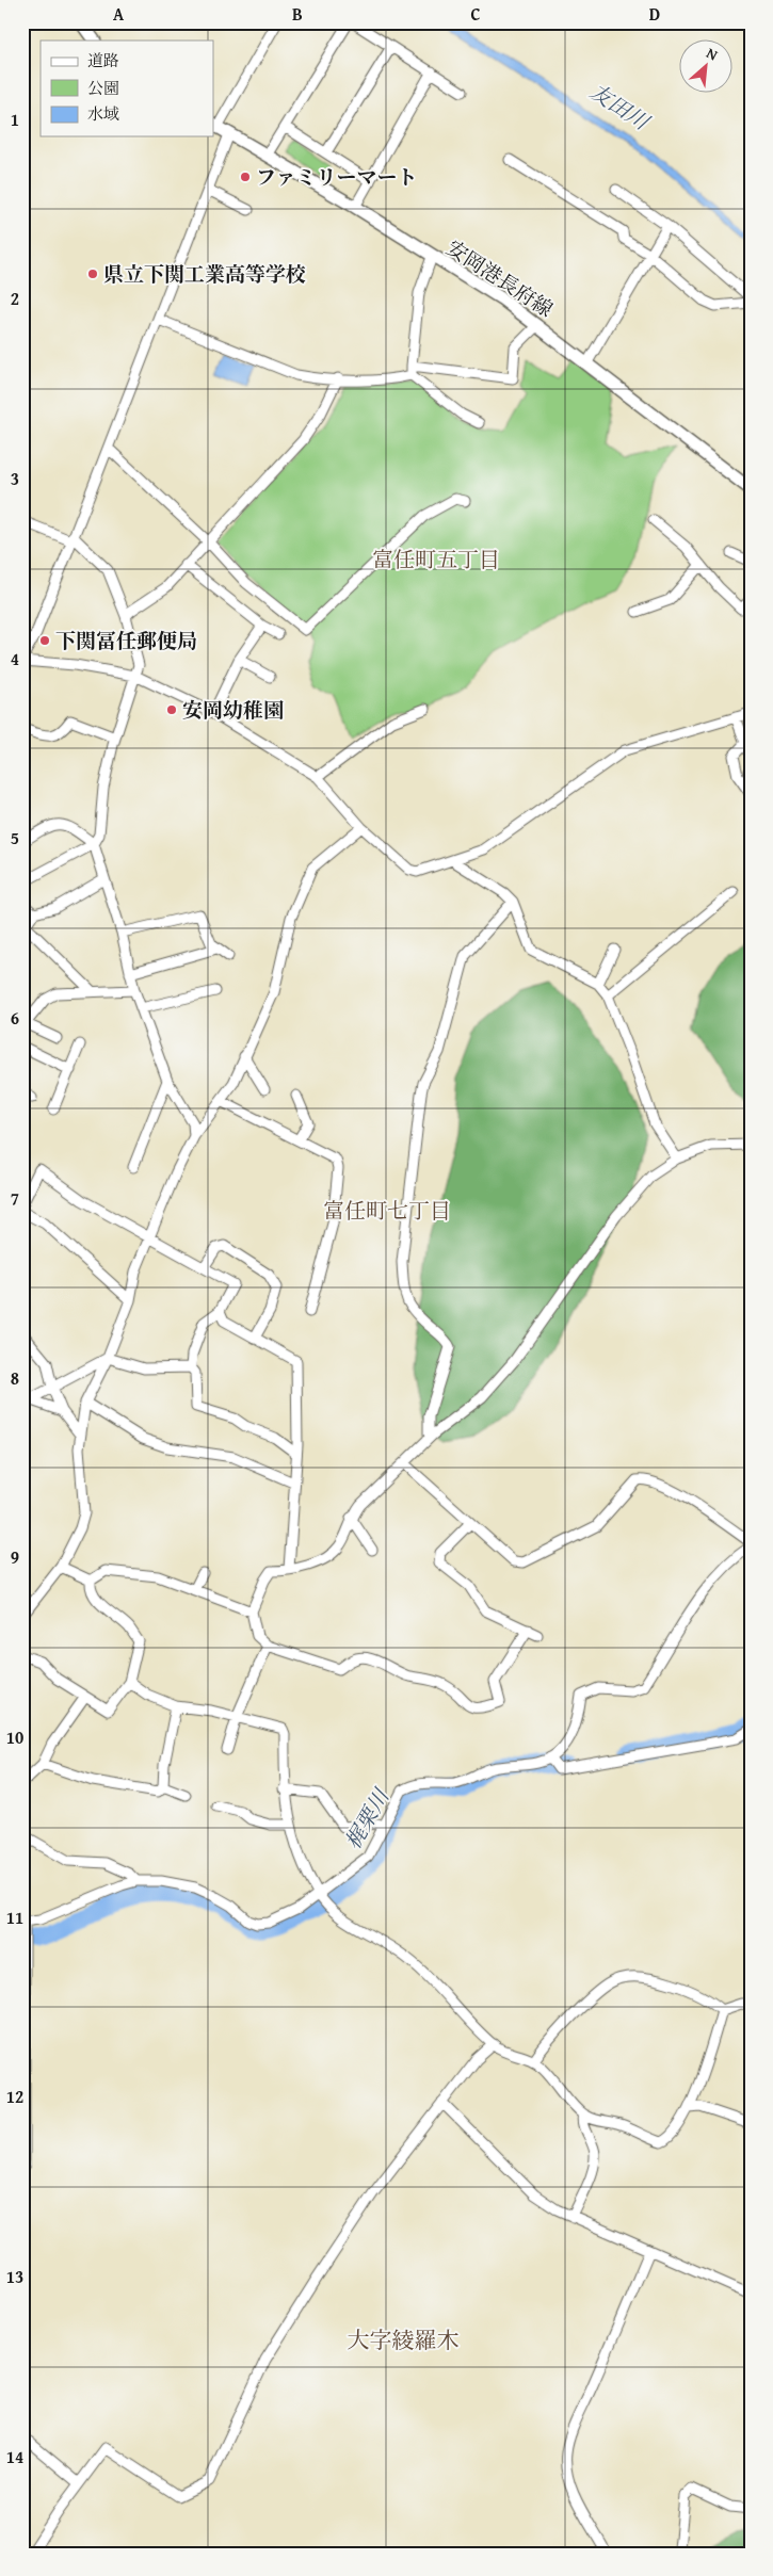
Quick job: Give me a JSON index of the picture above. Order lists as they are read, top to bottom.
{
  "streets": {
    "main road": ["安岡港長府線"]
  },
  "districts": ["富任町五丁目", "富任町七丁目", "大字綾羅木"],
  "water": ["友田川", "梶栗川"],
  "places": [
    "ファミリーマート",
    "県立下関工業高等学校",
    "下関冨任郵便局",
    "安岡幼稚園"
  ],
  "legend": ["道路", "公園", "水域"],
  "north": "top right",
  "grid": {
    "columns": [
      "A",
      "B",
      "C",
      "D"
    ],
    "rows": [
      "1",
      "2",
      "3",
      "4",
      "5",
      "6",
      "7",
      "8",
      "9",
      "10",
      "11",
      "12",
      "13",
      "14"
    ]
  }
}
